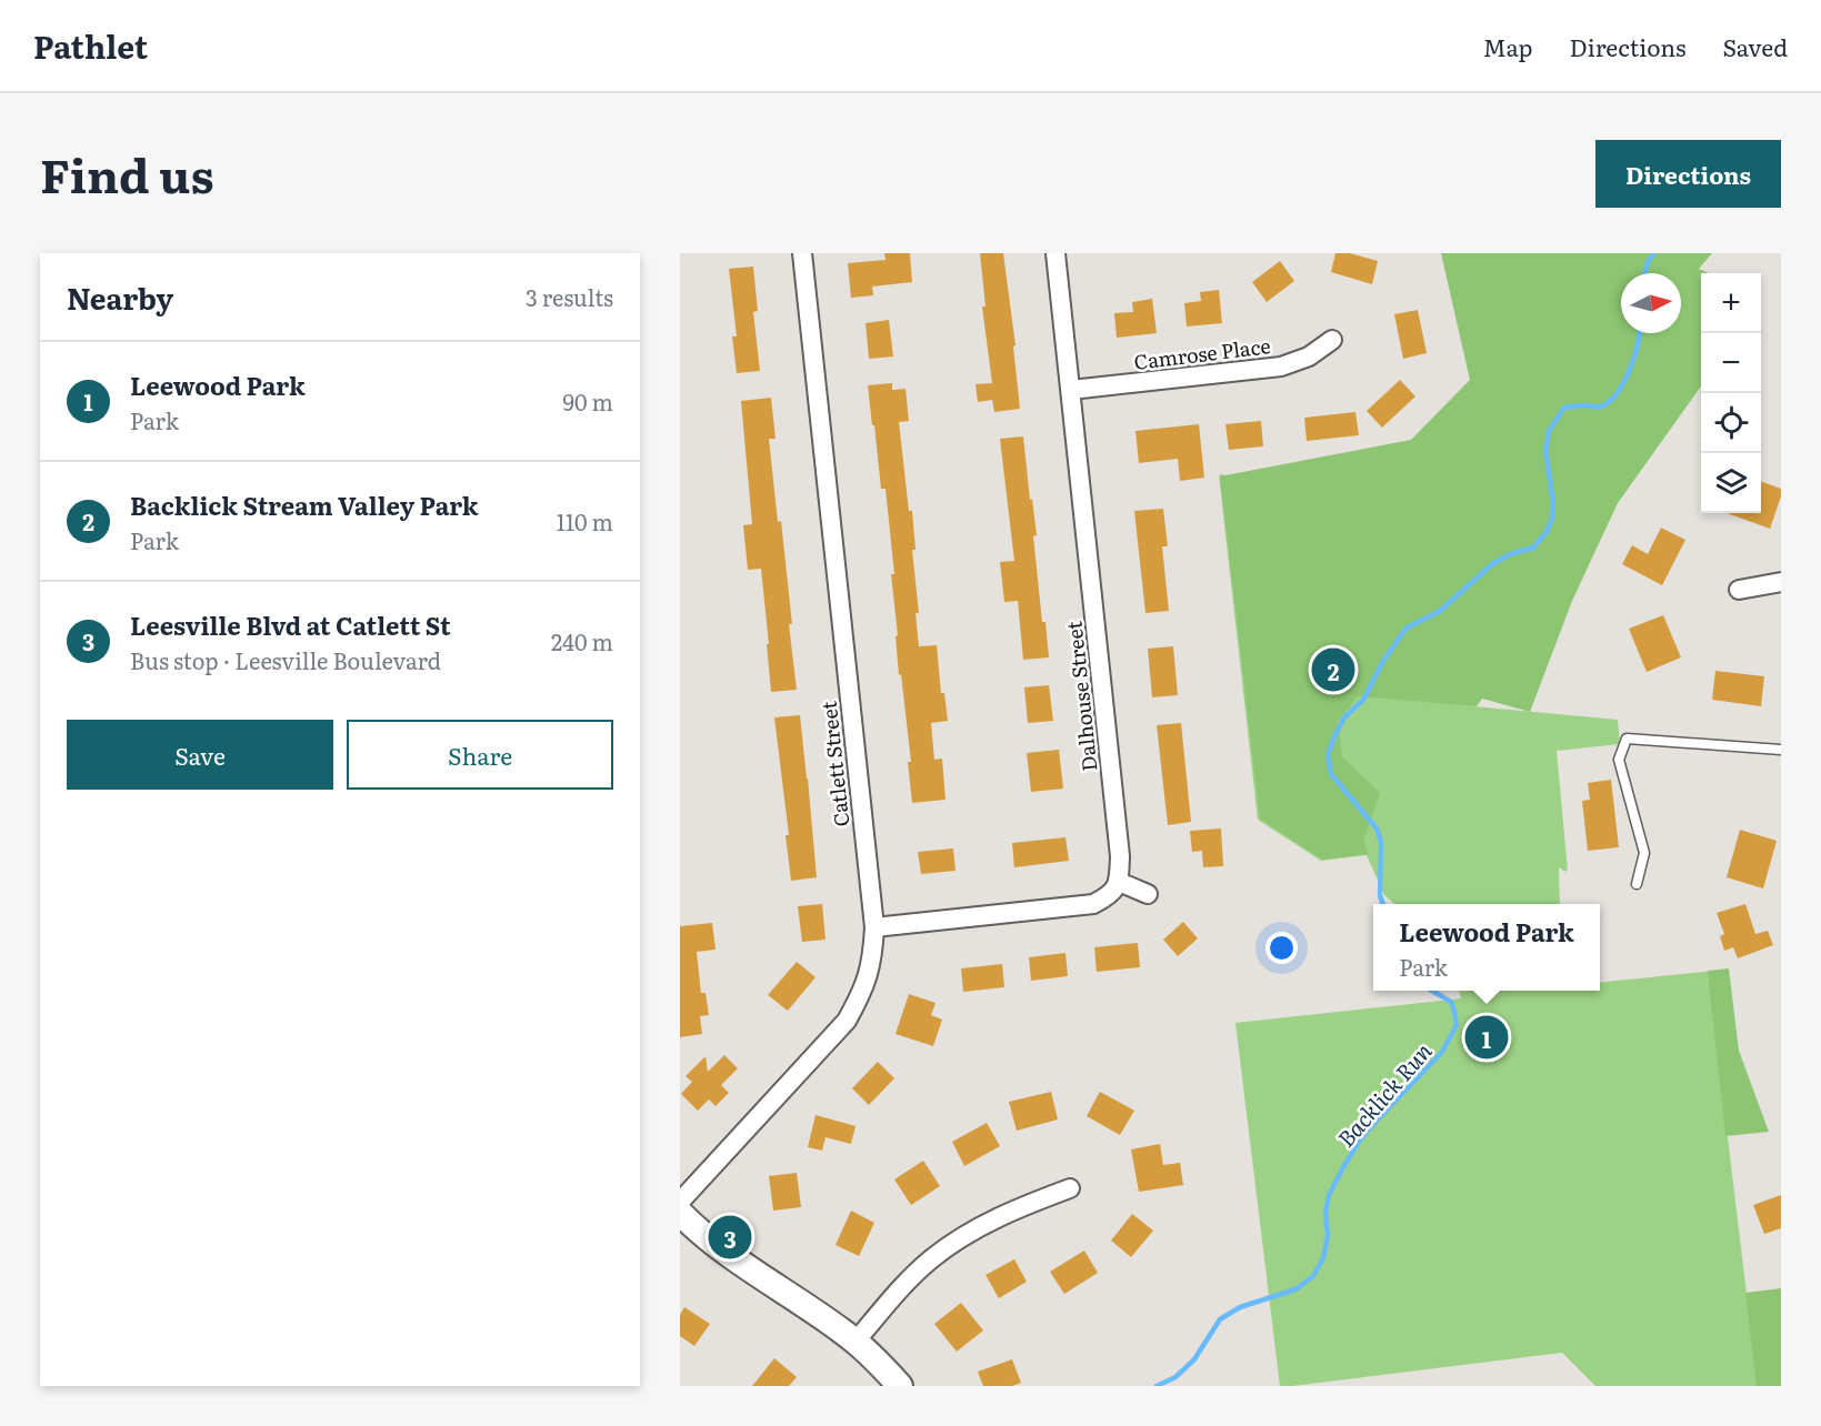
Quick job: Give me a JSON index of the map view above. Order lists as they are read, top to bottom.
{
  "streets": {
    "street": ["Camrose Place", "Dalhouse Street", "Catlett Street"]
  },
  "crossings": [
    ["Camrose Place", "Dalhouse Street"]
  ],
  "water": ["Backlick Run"],
  "north": "right",
  "page": {
    "header": "Pathlet",
    "nav": ["Map", "Directions", "Saved"],
    "title": "Find us",
    "buttons": [
      "Directions",
      ["Save", "Share"]
    ],
    "heading": ["Nearby", "3 results"],
    "map_buttons": ["+", "−"],
    "list": [
      {
        "mark": "1",
        "name": "Leewood Park",
        "note": "Park",
        "value": "90 m"
      },
      {
        "mark": "2",
        "name": "Backlick Stream Valley Park",
        "note": "Park",
        "value": "110 m"
      },
      {
        "mark": "3",
        "name": "Leesville Blvd at Catlett St",
        "note": "Bus stop · Leesville Boulevard",
        "value": "240 m"
      }
    ],
    "pins": ["2", "1", "3"],
    "popup": ["Leewood Park", "Park"]
  }
}
